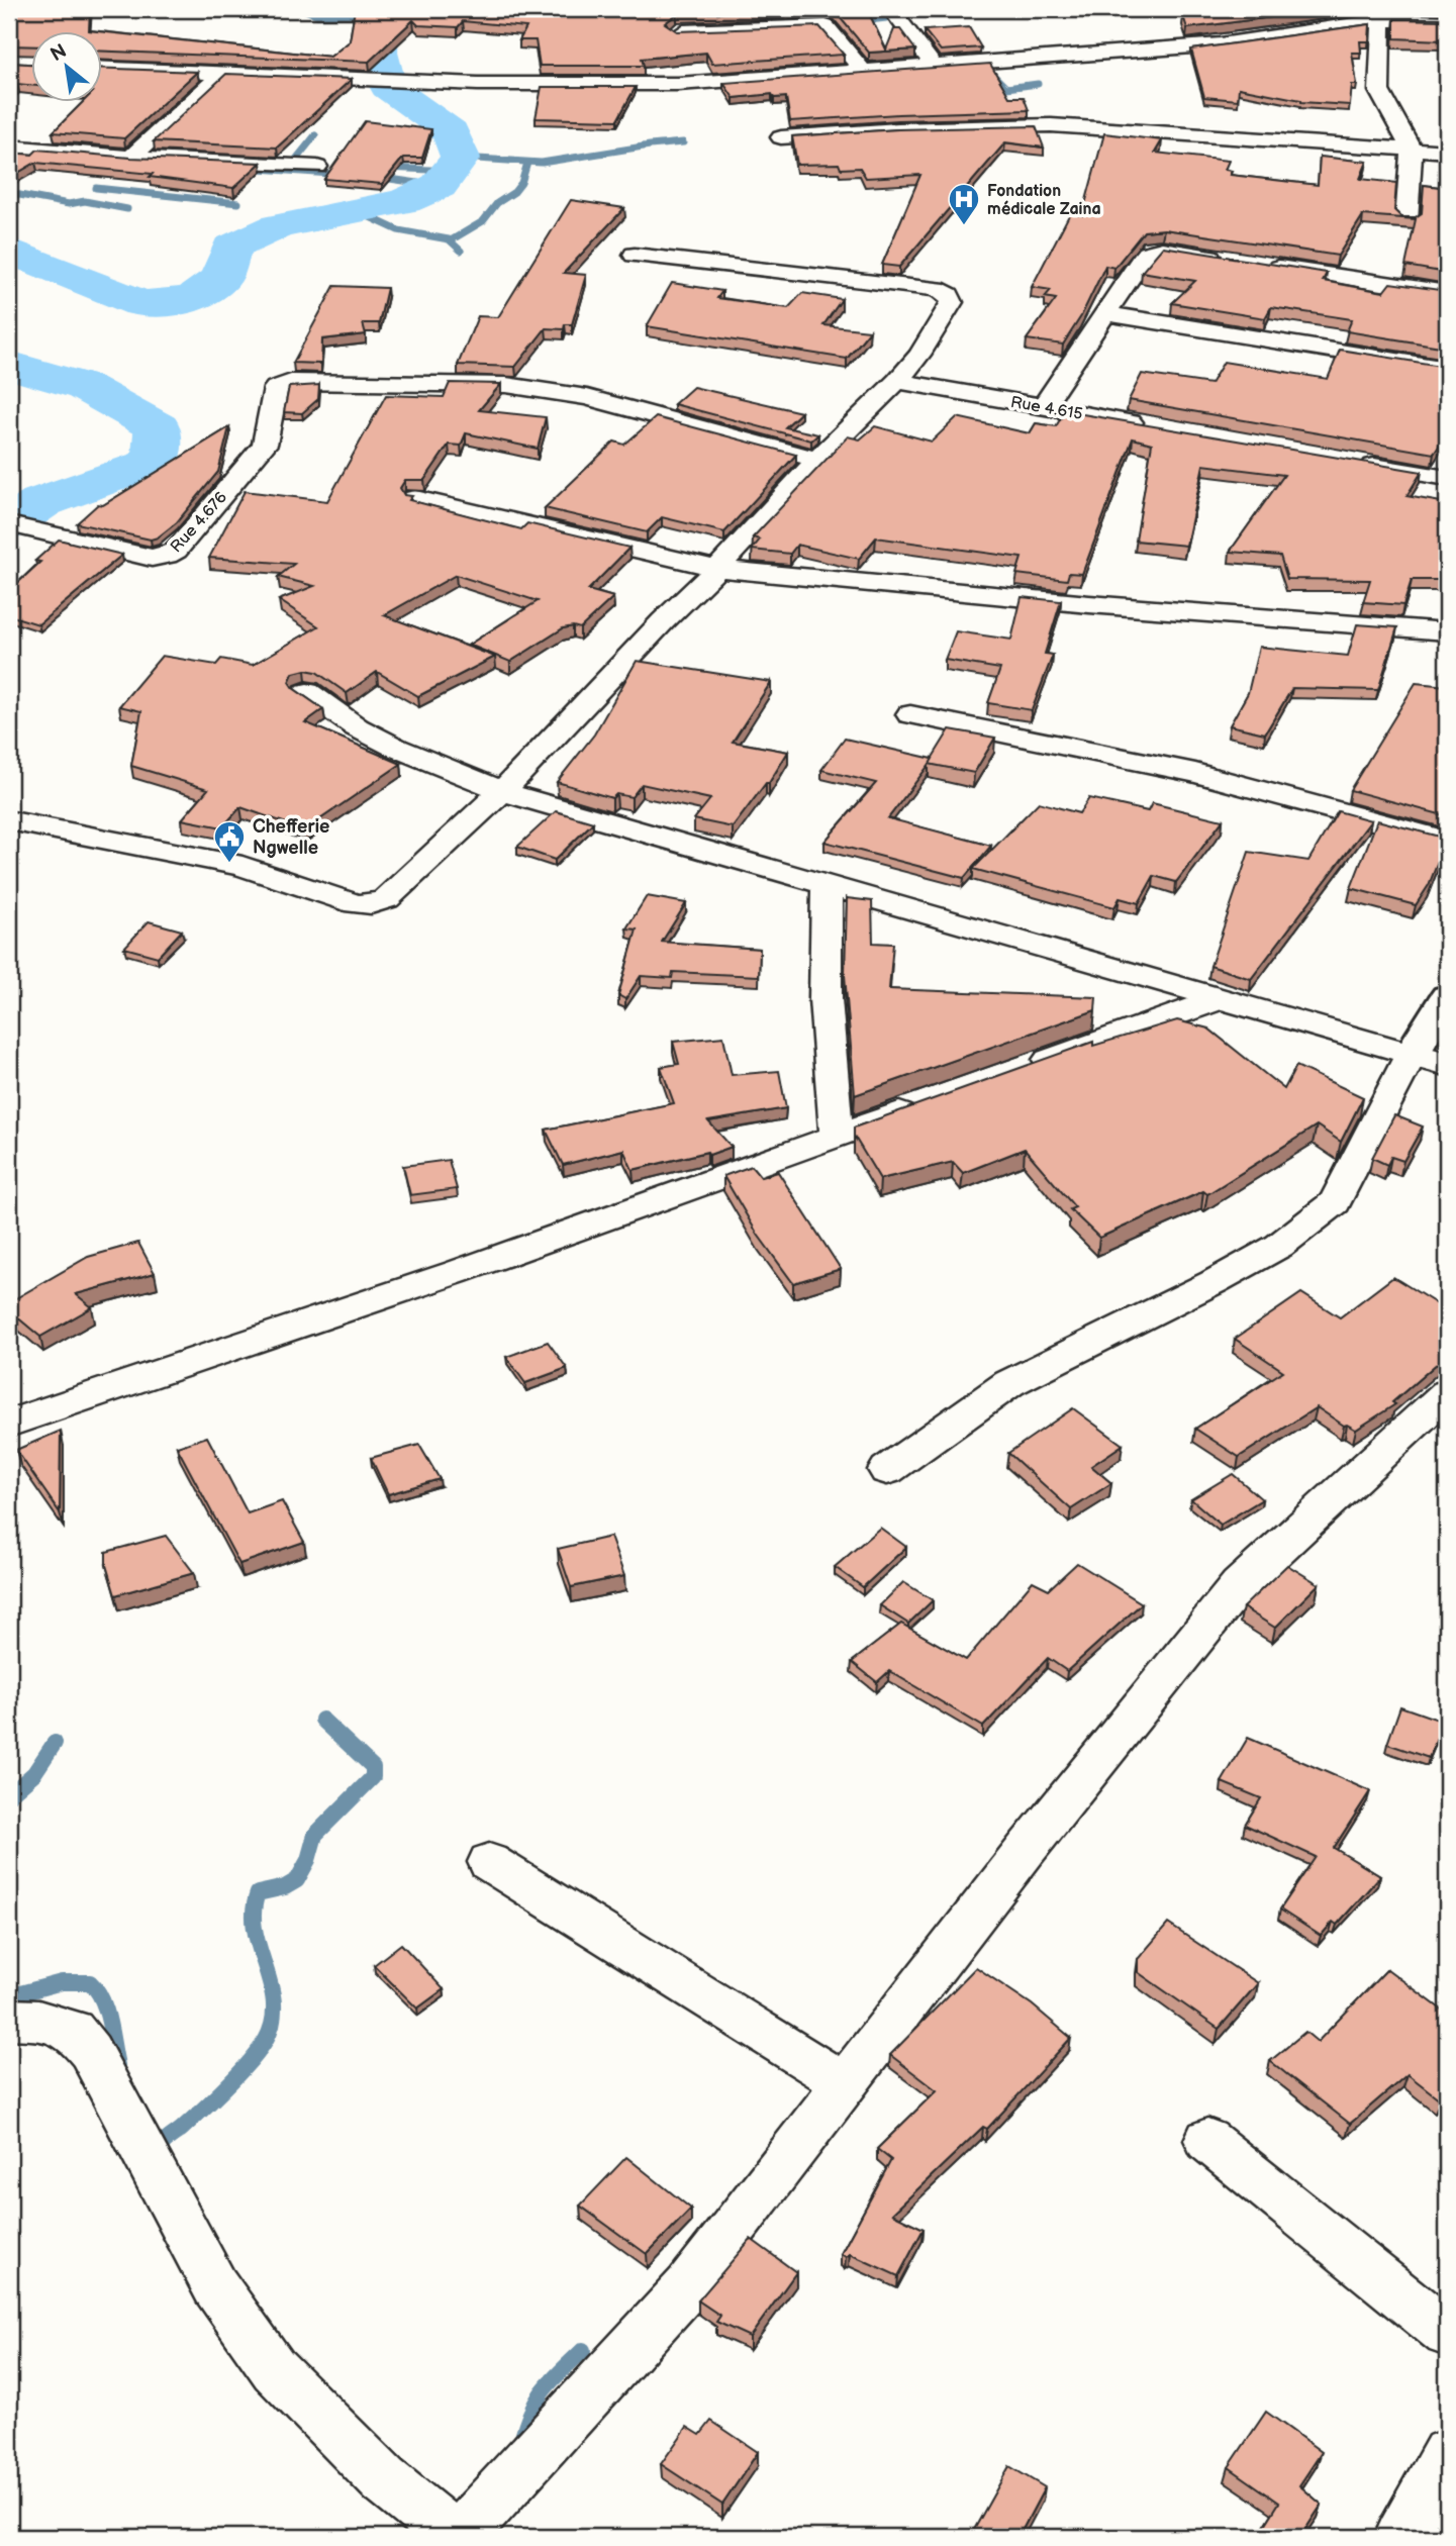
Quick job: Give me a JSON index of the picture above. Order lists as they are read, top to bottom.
{
  "streets": {
    "street": ["Rue 4.615", "Rue 4.676"]
  },
  "places": {
    "hospital": ["Fondation médicale Zaina"],
    "public building": ["Chefferie Ngwelle"]
  },
  "north": "top left"
}
